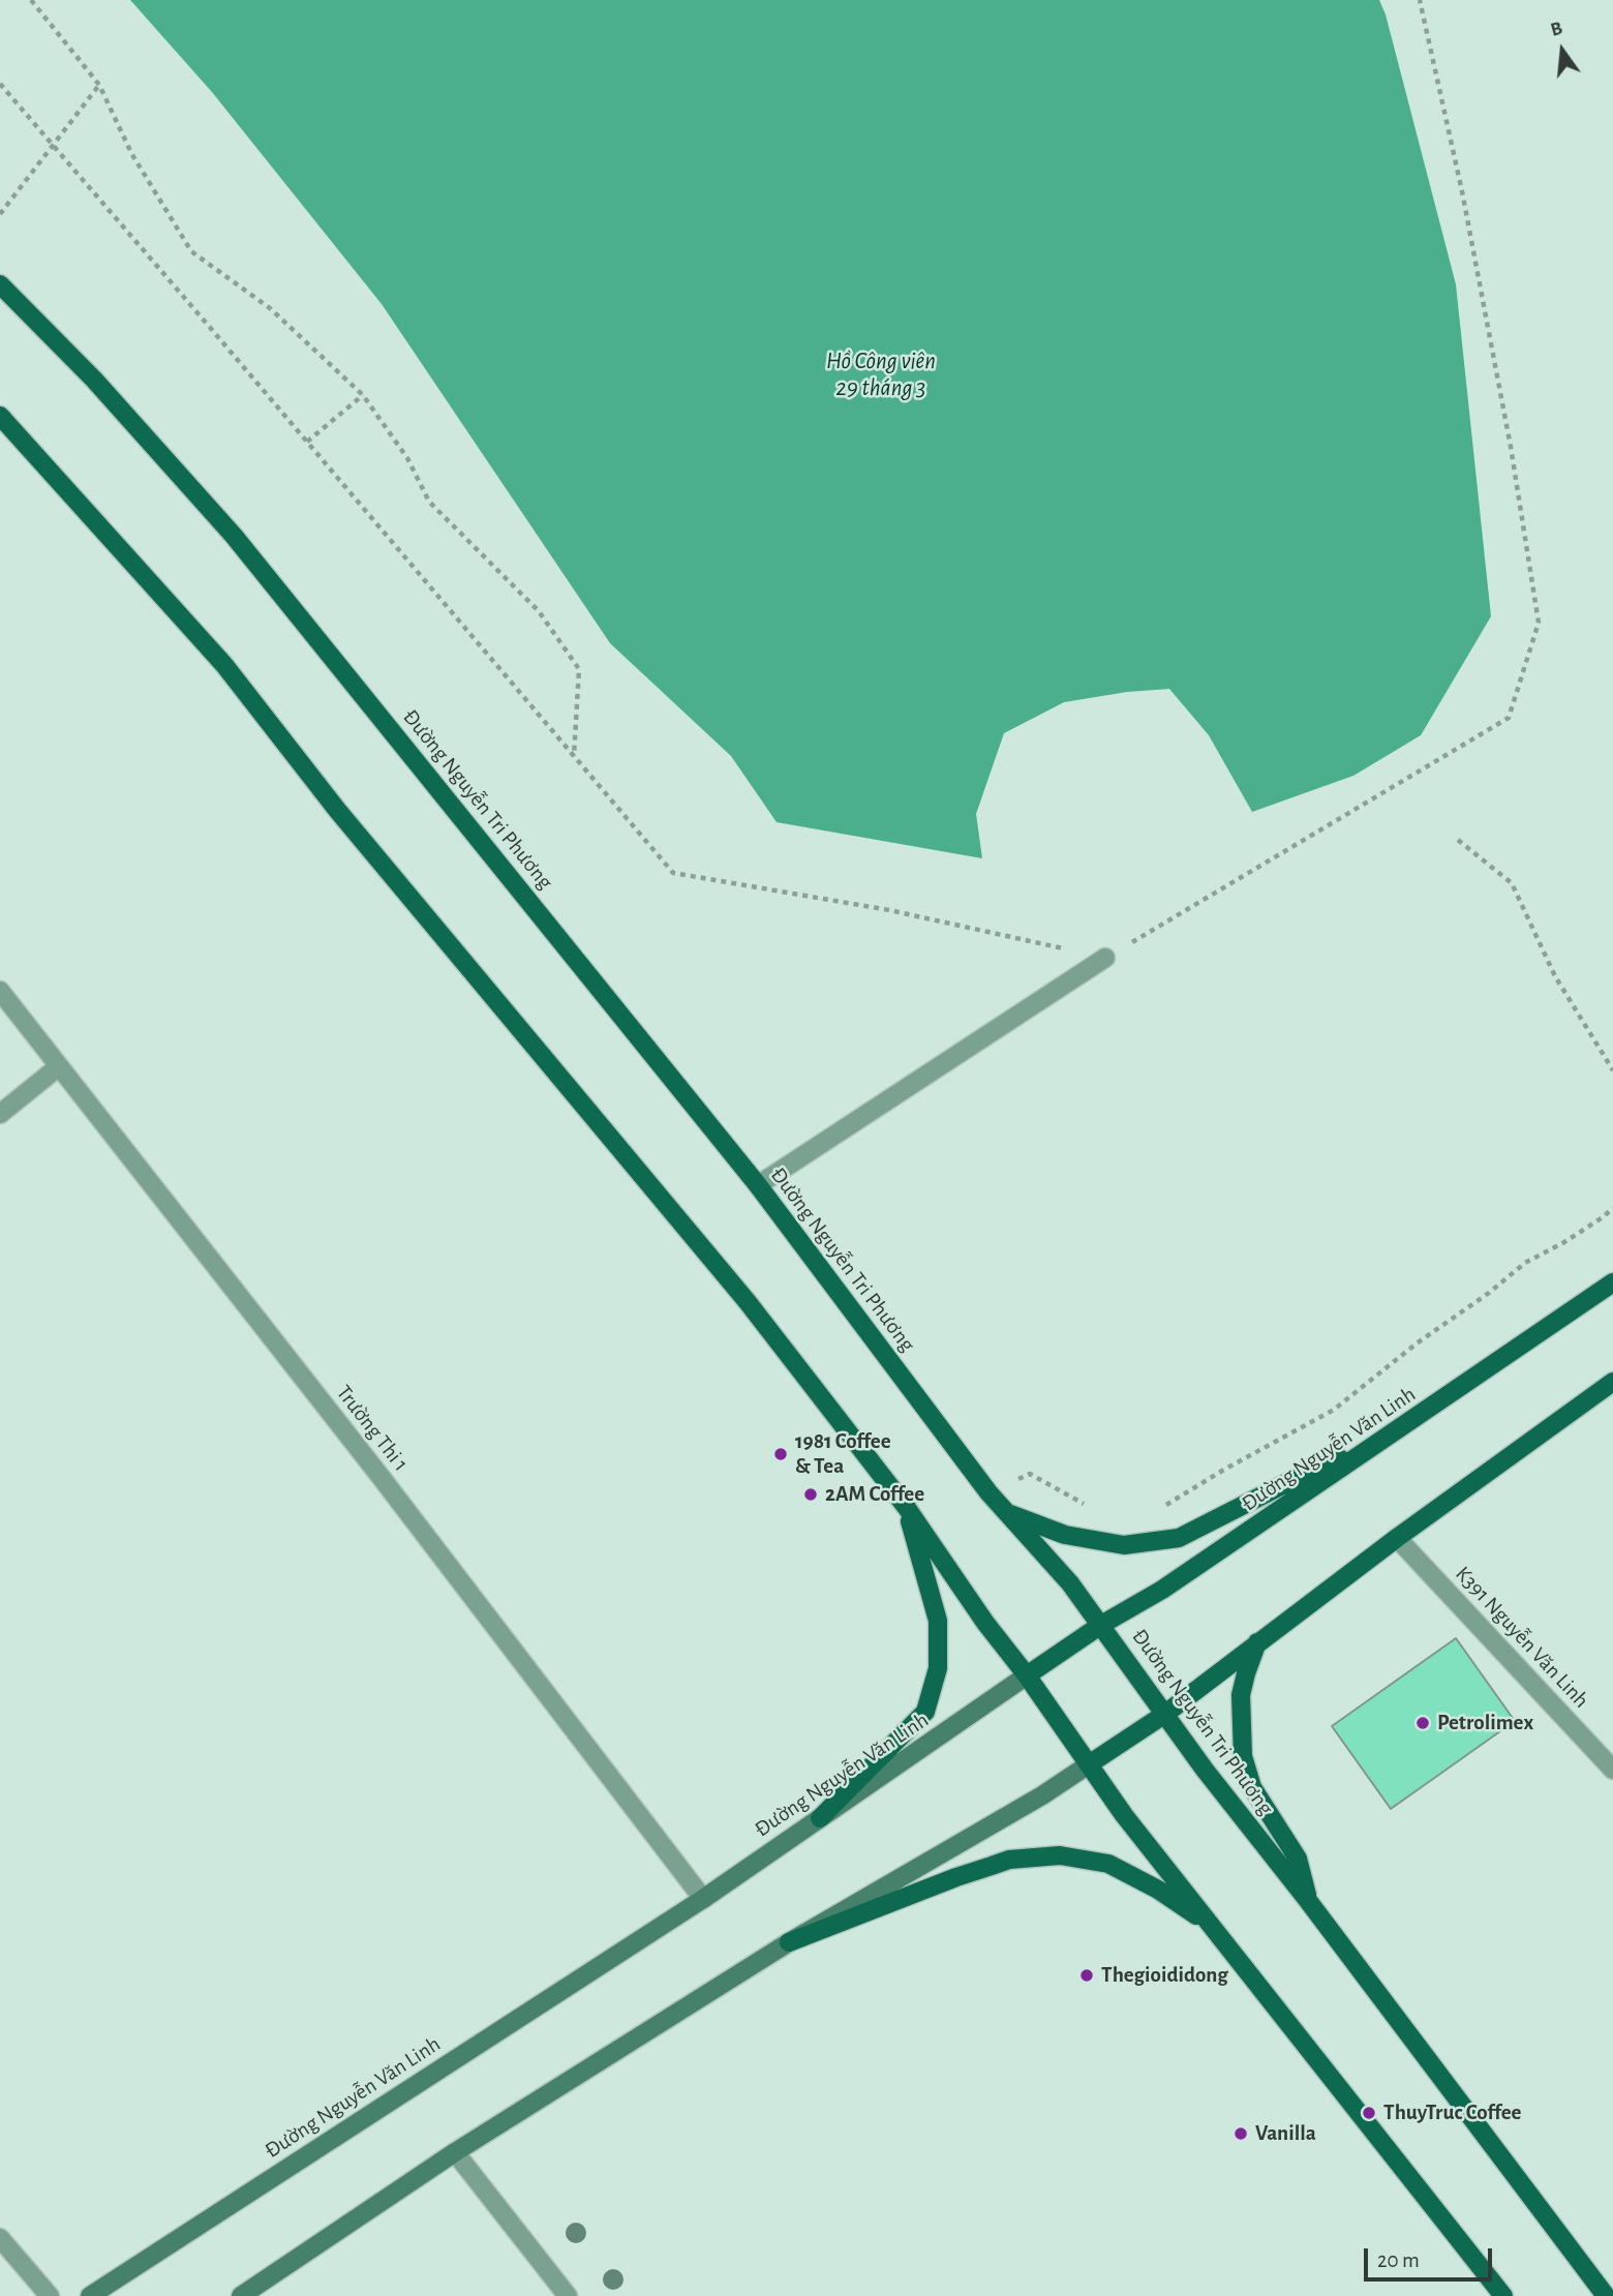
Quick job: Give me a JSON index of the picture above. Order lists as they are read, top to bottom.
{
  "streets": {
    "main road": ["Đường Nguyễn Tri Phương", "Đường Nguyễn Văn Linh"],
    "street": ["Trường Thi 1", "K391 Nguyễn Văn Linh"]
  },
  "crossings": [
    ["Đường Nguyễn Tri Phương", "Đường Nguyễn Văn Linh"],
    ["Trường Thi 1", "Đường Nguyễn Văn Linh"]
  ],
  "water": ["Hồ Công viên 29 tháng 3"],
  "places": [
    "1981 Coffee & Tea",
    "2AM Coffee",
    "Petrolimex",
    "Thegioididong",
    "ThuyTruc Coffee",
    "Vanilla"
  ],
  "scale_bar": "20 m",
  "north": "top"
}
